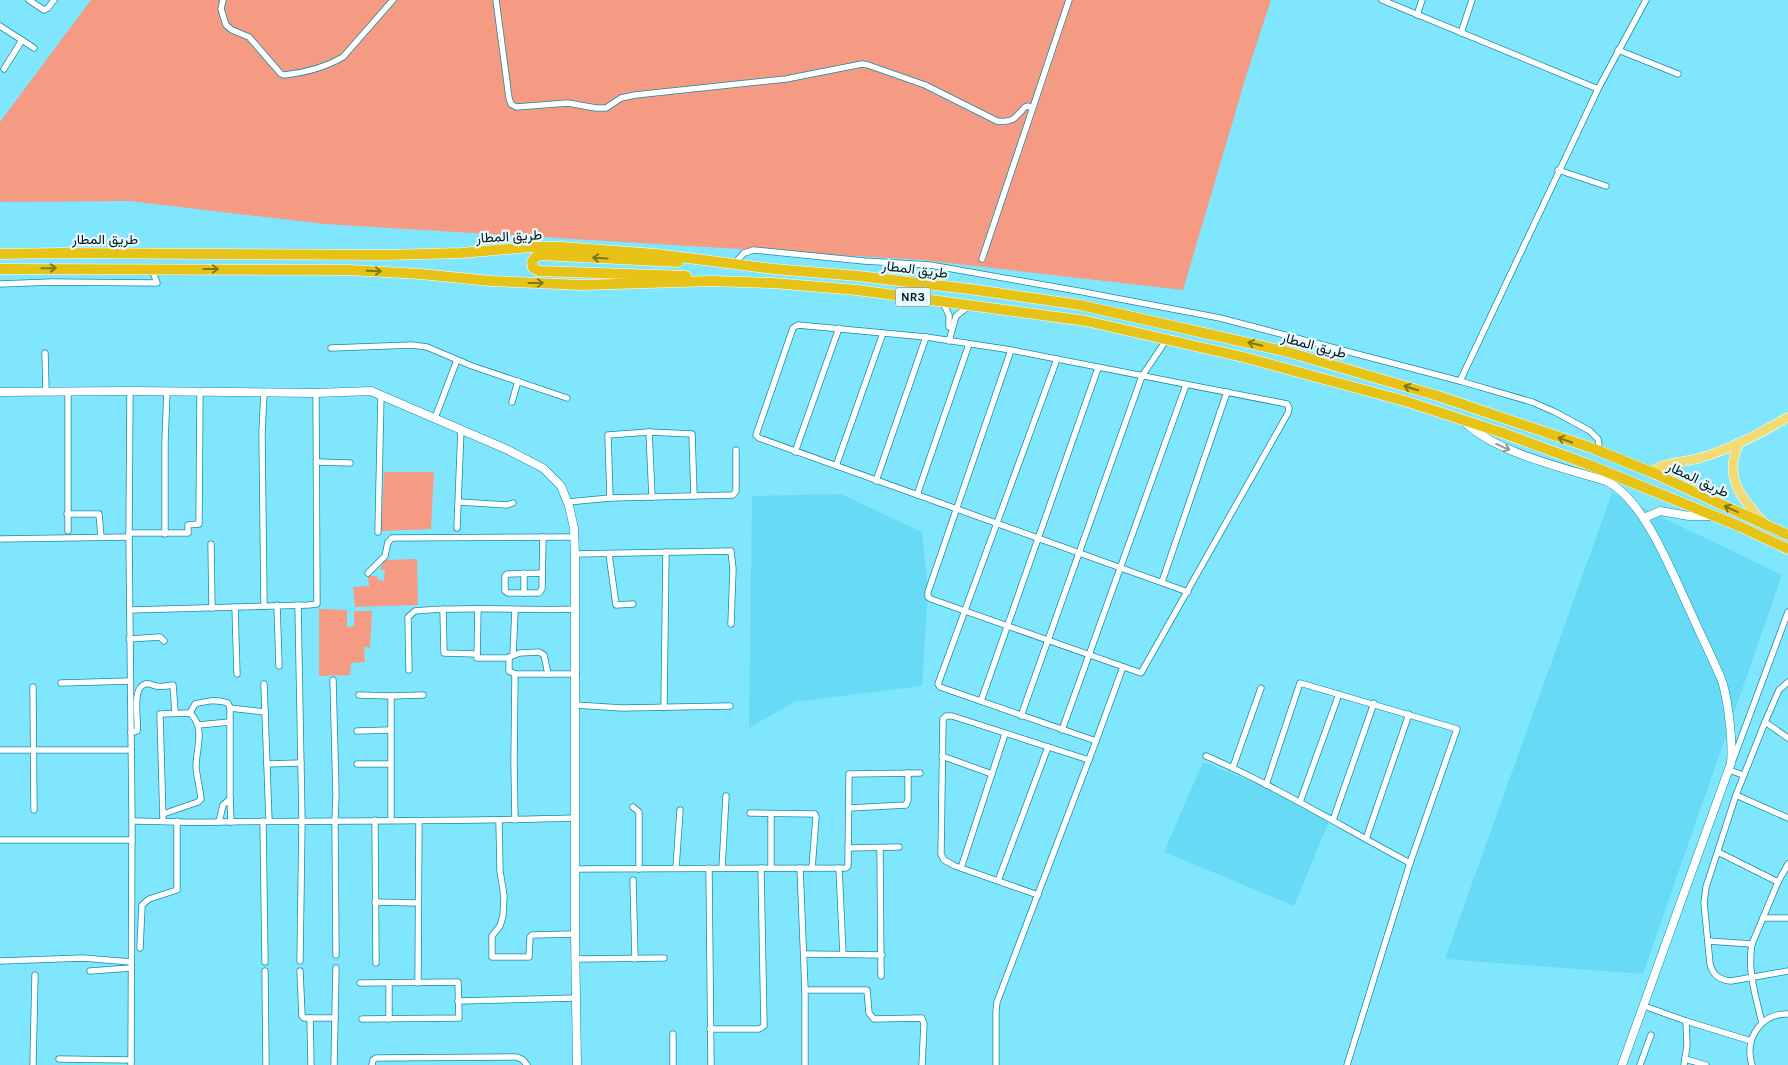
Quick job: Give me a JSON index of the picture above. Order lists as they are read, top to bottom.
{
  "streets": {
    "highway": ["طريق المطار", "NR3"]
  }
}
